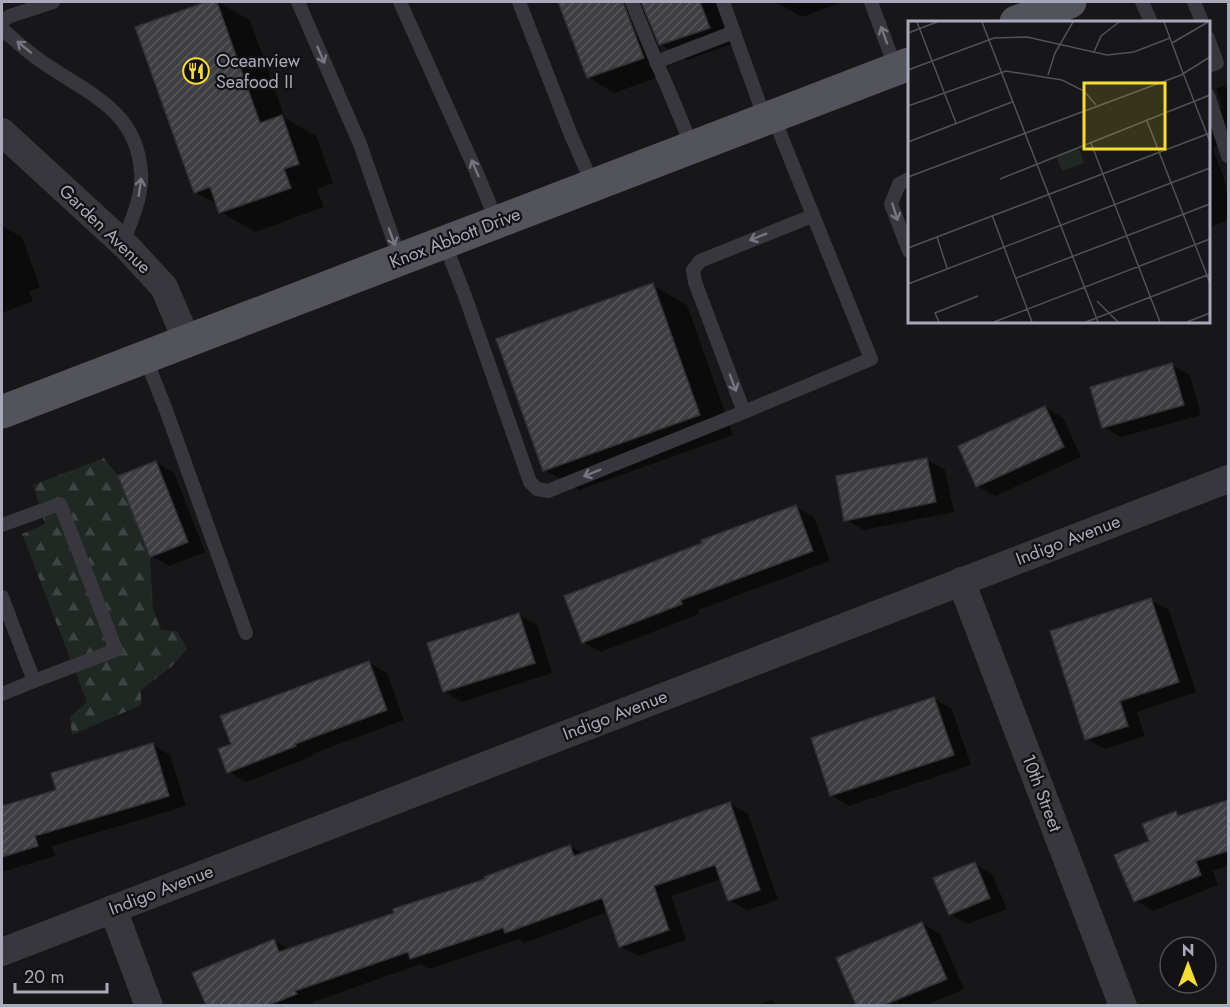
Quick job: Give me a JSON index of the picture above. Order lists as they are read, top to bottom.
{
  "streets": {
    "main road": ["Knox Abbott Drive"],
    "street": ["Garden Avenue", "Indigo Avenue", "10th Street"]
  },
  "crossings": [
    ["Garden Avenue", "Knox Abbott Drive"],
    ["Indigo Avenue", "10th Street"]
  ],
  "places": {
    "restaurant": ["Oceanview Seafood II"]
  },
  "scale_bar": "20 m",
  "north": "top"
}
